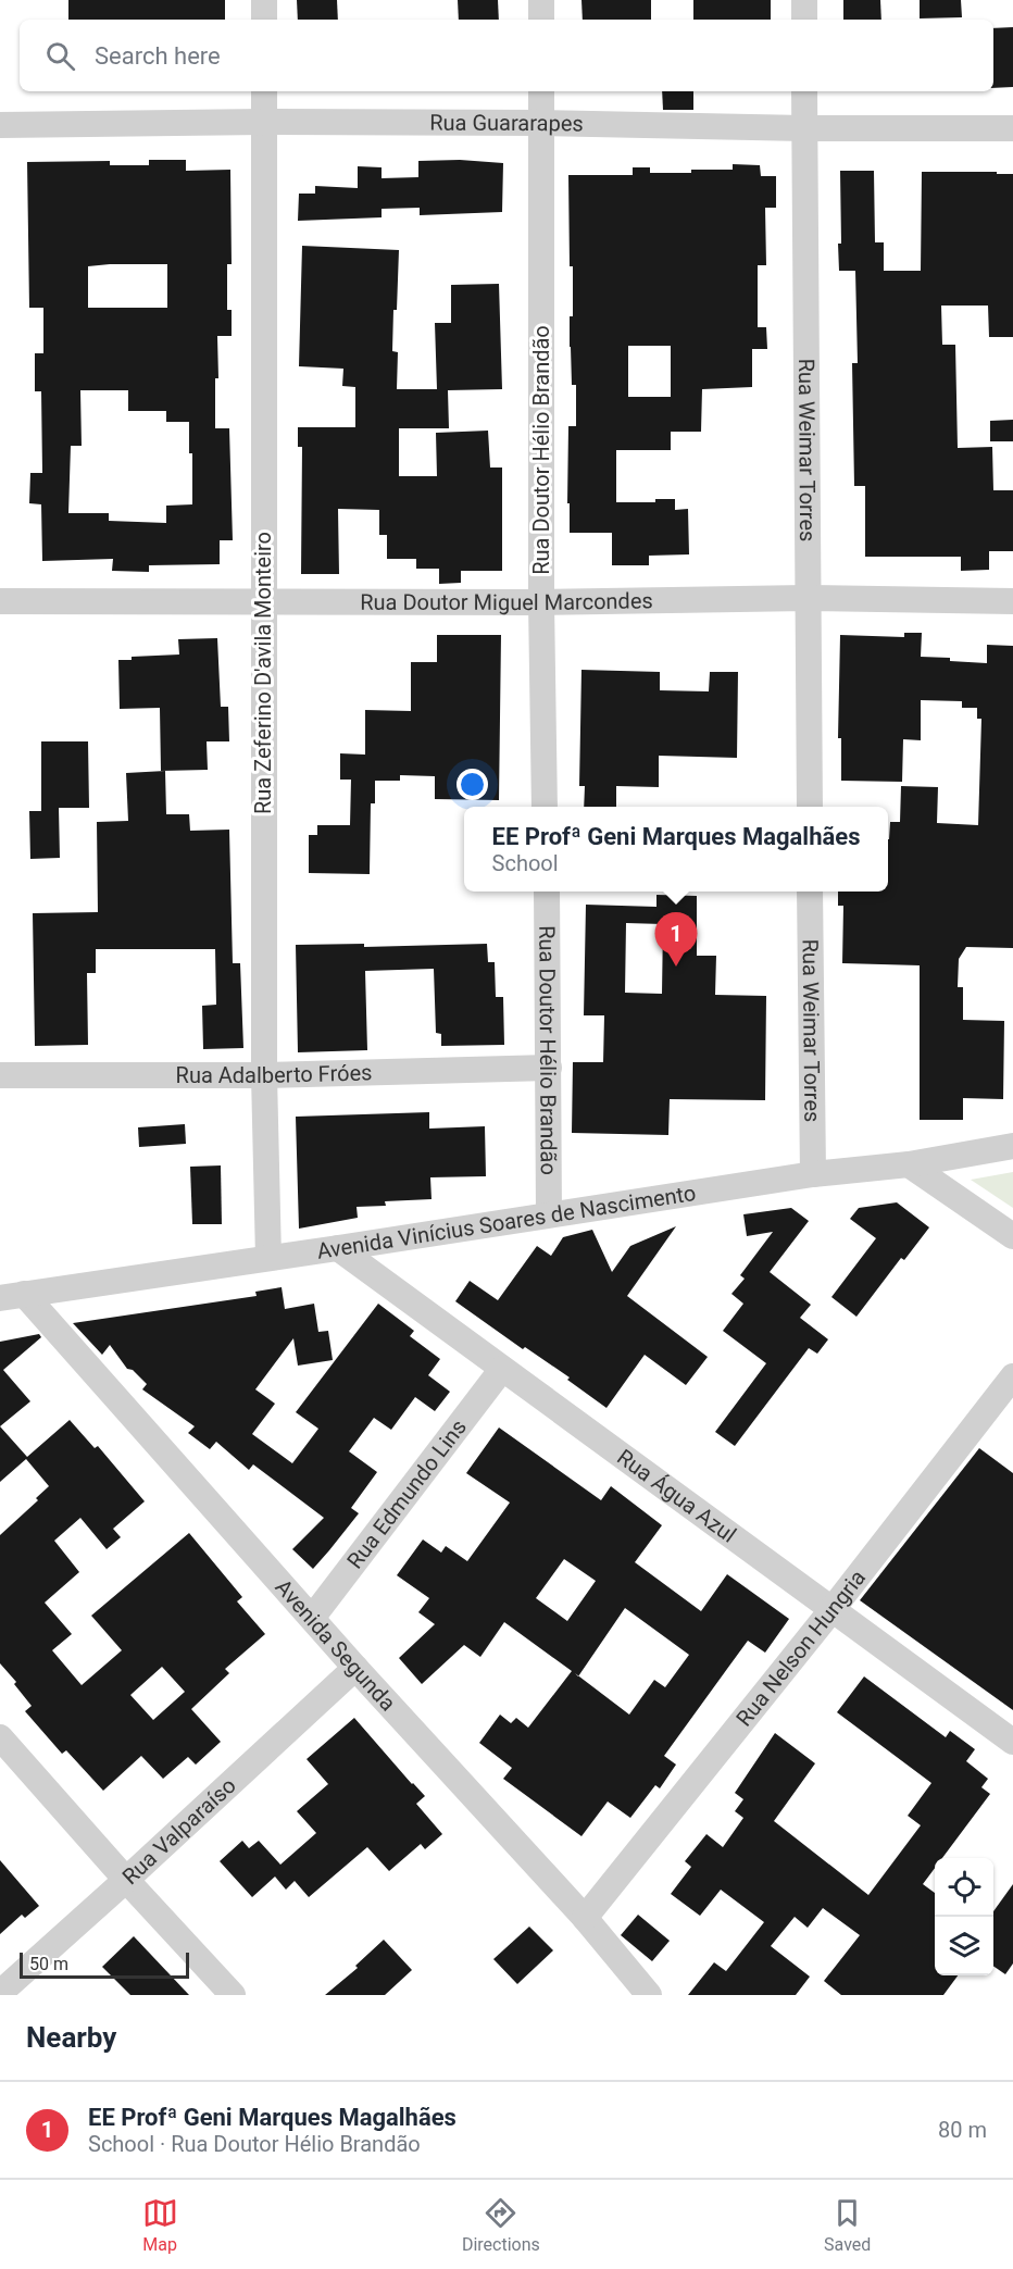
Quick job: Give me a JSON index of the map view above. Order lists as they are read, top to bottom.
{
  "streets": {
    "street": [
      "Rua Guararapes",
      "Rua Doutor Hélio Brandão",
      "Rua Weimar Torres",
      "Rua Doutor Miguel Marcondes",
      "Rua Zeferino D'avila Monteiro",
      "Rua Adalberto Fróes",
      "Avenida Vinícius Soares de Nascimento",
      "Rua Edmundo Lins",
      "Rua Água Azul",
      "Avenida Segunda",
      "Rua Nelson Hungria",
      "Rua Valparaíso"
    ]
  },
  "crossings": [
    ["Rua Guararapes", "Rua Doutor Hélio Brandão"],
    ["Rua Guararapes", "Rua Weimar Torres"],
    ["Rua Guararapes", "Rua Zeferino D'avila Monteiro"],
    ["Rua Doutor Hélio Brandão", "Rua Doutor Miguel Marcondes"],
    ["Rua Doutor Hélio Brandão", "Rua Adalberto Fróes"],
    ["Rua Doutor Hélio Brandão", "Avenida Vinícius Soares de Nascimento"],
    ["Rua Weimar Torres", "Rua Doutor Miguel Marcondes"],
    ["Rua Weimar Torres", "Avenida Vinícius Soares de Nascimento"],
    ["Rua Doutor Miguel Marcondes", "Rua Zeferino D'avila Monteiro"],
    ["Rua Zeferino D'avila Monteiro", "Rua Adalberto Fróes"],
    ["Rua Zeferino D'avila Monteiro", "Avenida Vinícius Soares de Nascimento"],
    ["Avenida Vinícius Soares de Nascimento", "Rua Água Azul"],
    ["Avenida Vinícius Soares de Nascimento", "Avenida Segunda"],
    ["Rua Edmundo Lins", "Rua Água Azul"],
    ["Rua Edmundo Lins", "Avenida Segunda"],
    ["Rua Água Azul", "Rua Nelson Hungria"],
    ["Avenida Segunda", "Rua Nelson Hungria"],
    ["Avenida Segunda", "Rua Valparaíso"]
  ],
  "scale_bar": "50 m",
  "page": {
    "search": "Search here",
    "popup": ["EE Profª Geni Marques Magalhães", "School"],
    "pins": "1",
    "scale": "50 m",
    "heading": "Nearby",
    "list": [
      {
        "mark": "1",
        "name": "EE Profª Geni Marques Magalhães",
        "note": "School · Rua Doutor Hélio Brandão",
        "value": "80 m"
      }
    ],
    "nav": ["Map", "Directions", "Saved"]
  }
}
